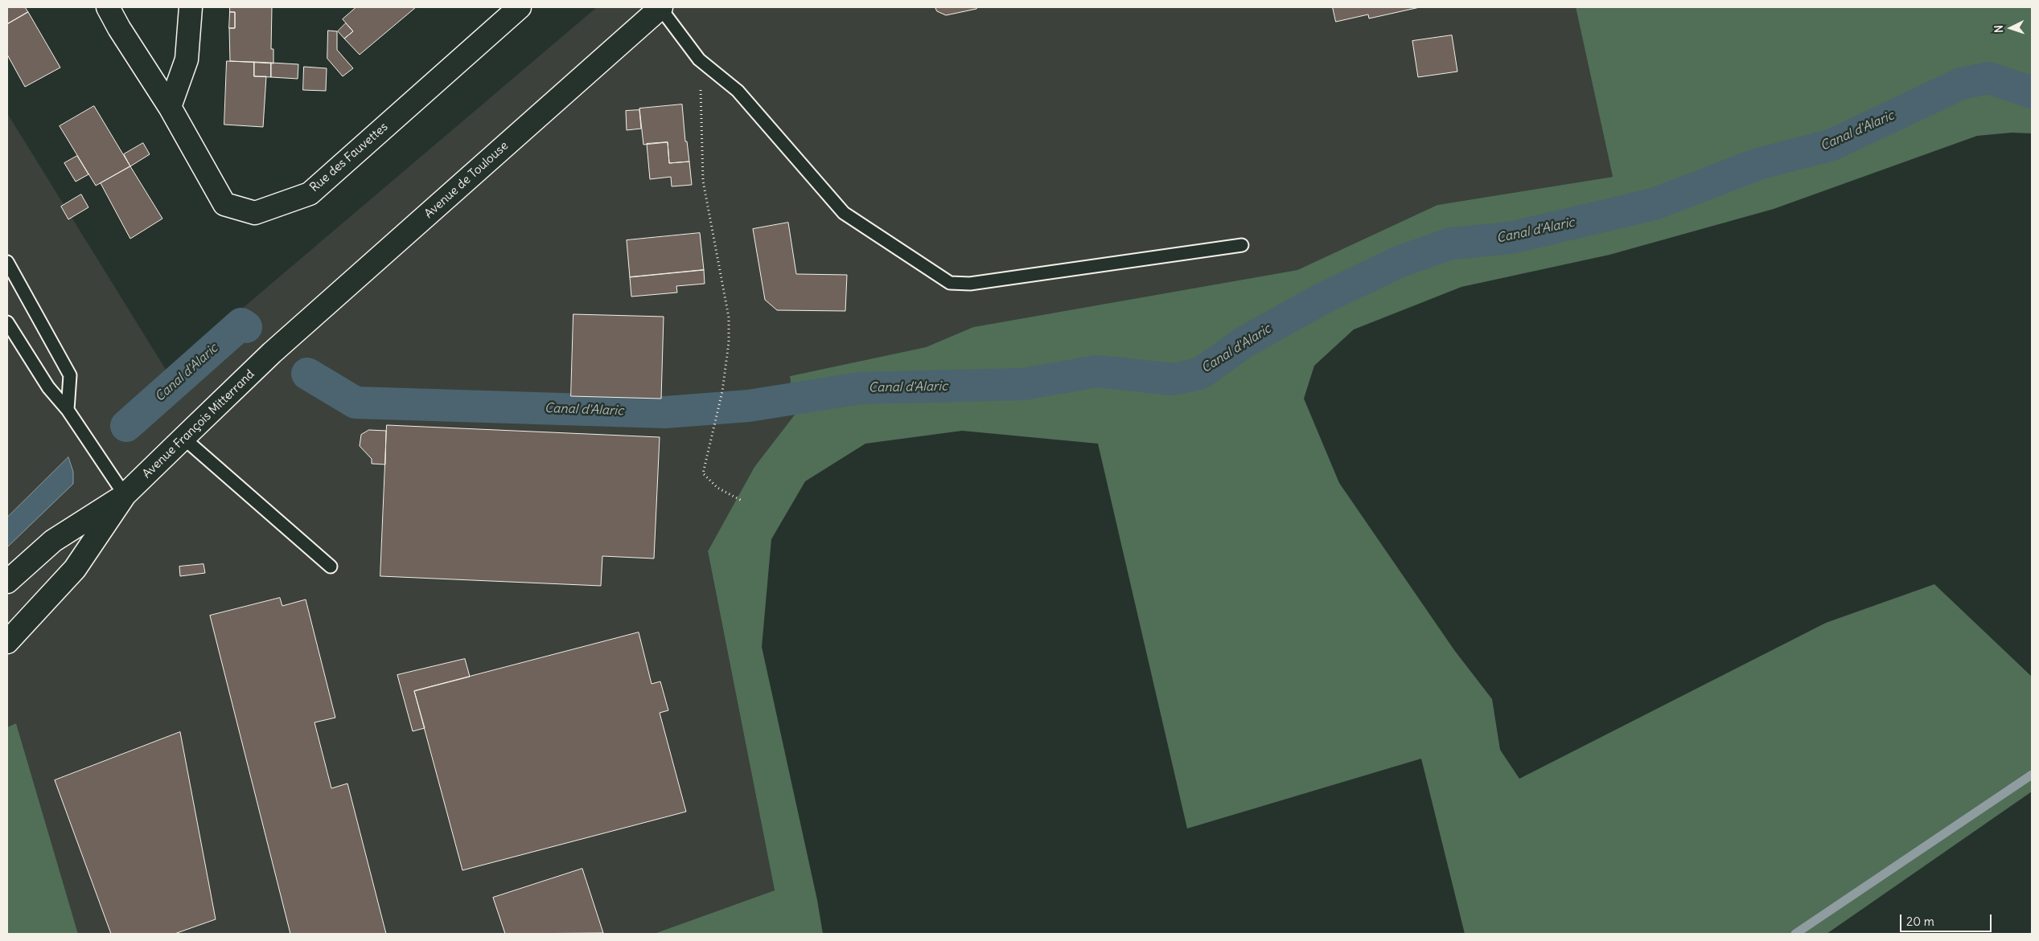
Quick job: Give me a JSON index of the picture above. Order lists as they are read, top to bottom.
{
  "streets": {
    "main road": ["Rue des Fauvettes", "Avenue de Toulouse", "Avenue François Mitterrand"]
  },
  "crossings": [
    ["Avenue de Toulouse", "Avenue François Mitterrand"]
  ],
  "water": ["Canal d'Alaric"],
  "scale_bar": "20 m",
  "north": "left"
}
